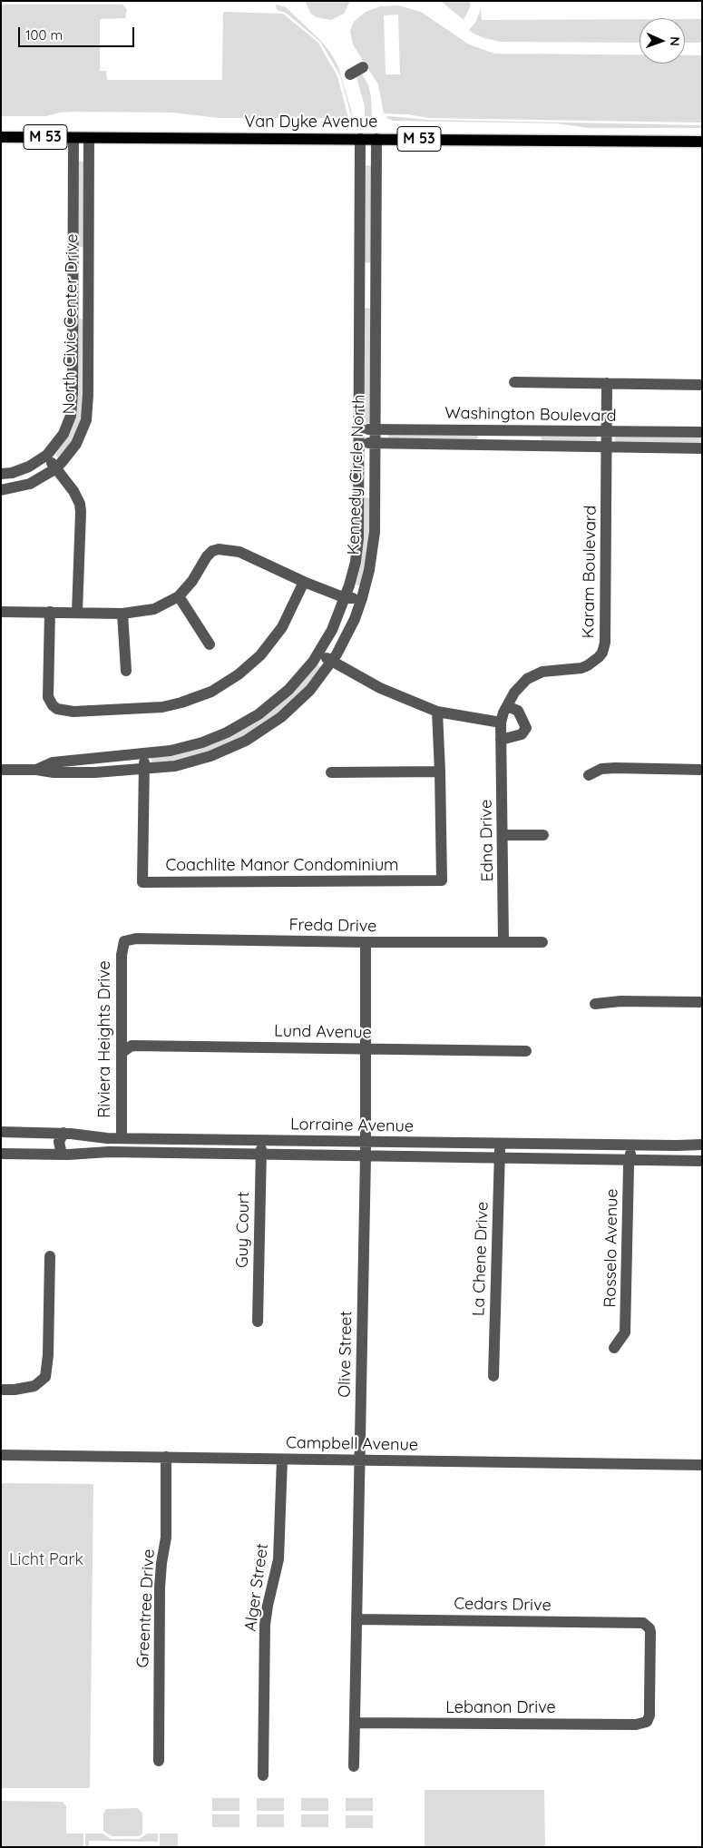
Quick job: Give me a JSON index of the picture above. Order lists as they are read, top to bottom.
{
  "streets": {
    "main road": ["Van Dyke Avenue", "M 53"],
    "street": [
      "North Civic Center Drive",
      "Washington Boulevard",
      "Kennedy Circle North",
      "Karam Boulevard",
      "Edna Drive",
      "Coachlite Manor Condominium",
      "Freda Drive",
      "Lund Avenue",
      "Riviera Heights Drive",
      "Lorraine Avenue",
      "Guy Court",
      "Rosselo Avenue",
      "La Chene Drive",
      "Olive Street",
      "Campbell Avenue",
      "Alger Street",
      "Cedars Drive",
      "Greentree Drive",
      "Lebanon Drive"
    ]
  },
  "crossings": [
    ["Van Dyke Avenue", "North Civic Center Drive"],
    ["Van Dyke Avenue", "Kennedy Circle North"],
    ["Washington Boulevard", "Kennedy Circle North"],
    ["Washington Boulevard", "Karam Boulevard"],
    ["Kennedy Circle North", "Coachlite Manor Condominium"],
    ["Karam Boulevard", "Edna Drive"],
    ["Edna Drive", "Freda Drive"],
    ["Freda Drive", "Riviera Heights Drive"],
    ["Freda Drive", "Olive Street"],
    ["Lund Avenue", "Riviera Heights Drive"],
    ["Lund Avenue", "Olive Street"],
    ["Riviera Heights Drive", "Lorraine Avenue"],
    ["Lorraine Avenue", "Guy Court"],
    ["Lorraine Avenue", "Rosselo Avenue"],
    ["Lorraine Avenue", "La Chene Drive"],
    ["Lorraine Avenue", "Olive Street"],
    ["Olive Street", "Campbell Avenue"],
    ["Olive Street", "Cedars Drive"],
    ["Olive Street", "Lebanon Drive"],
    ["Campbell Avenue", "Alger Street"],
    ["Campbell Avenue", "Greentree Drive"],
    ["Cedars Drive", "Lebanon Drive"]
  ],
  "parks": ["Licht Park"],
  "scale_bar": "100 m",
  "north": "right"
}
